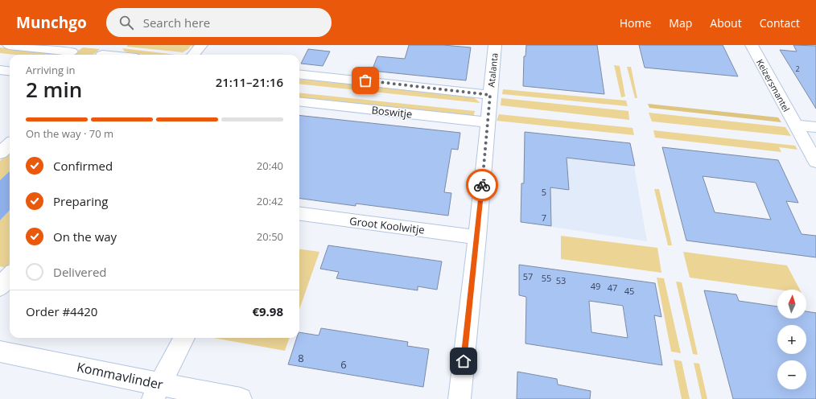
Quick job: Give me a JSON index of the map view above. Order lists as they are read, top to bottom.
{
  "streets": {
    "street": [
      "Atalanta",
      "Keizersmantel",
      "Boswitje",
      "Groot Koolwitje",
      "Kommavlinder"
    ]
  },
  "crossings": [
    ["Atalanta", "Boswitje"],
    ["Atalanta", "Groot Koolwitje"]
  ],
  "house_numbers": [
    "2",
    "5",
    "7",
    "57",
    "55",
    "53",
    "49",
    "47",
    "45",
    "8",
    "6"
  ],
  "north": "top",
  "page": {
    "header": "Munchgo",
    "search": "Search here",
    "nav": [
      "Home",
      "Map",
      "About",
      "Contact"
    ],
    "heading": ["2 min", "Arriving in", "21:11–21:16"],
    "panel": ["Order #4420", "€9.98"],
    "bar": "On the way · 70 m",
    "list": [
      ["Confirmed", "20:40"],
      ["Preparing", "20:42"],
      ["On the way", "20:50"],
      "Delivered"
    ],
    "map_buttons": ["+", "−"]
  }
}
